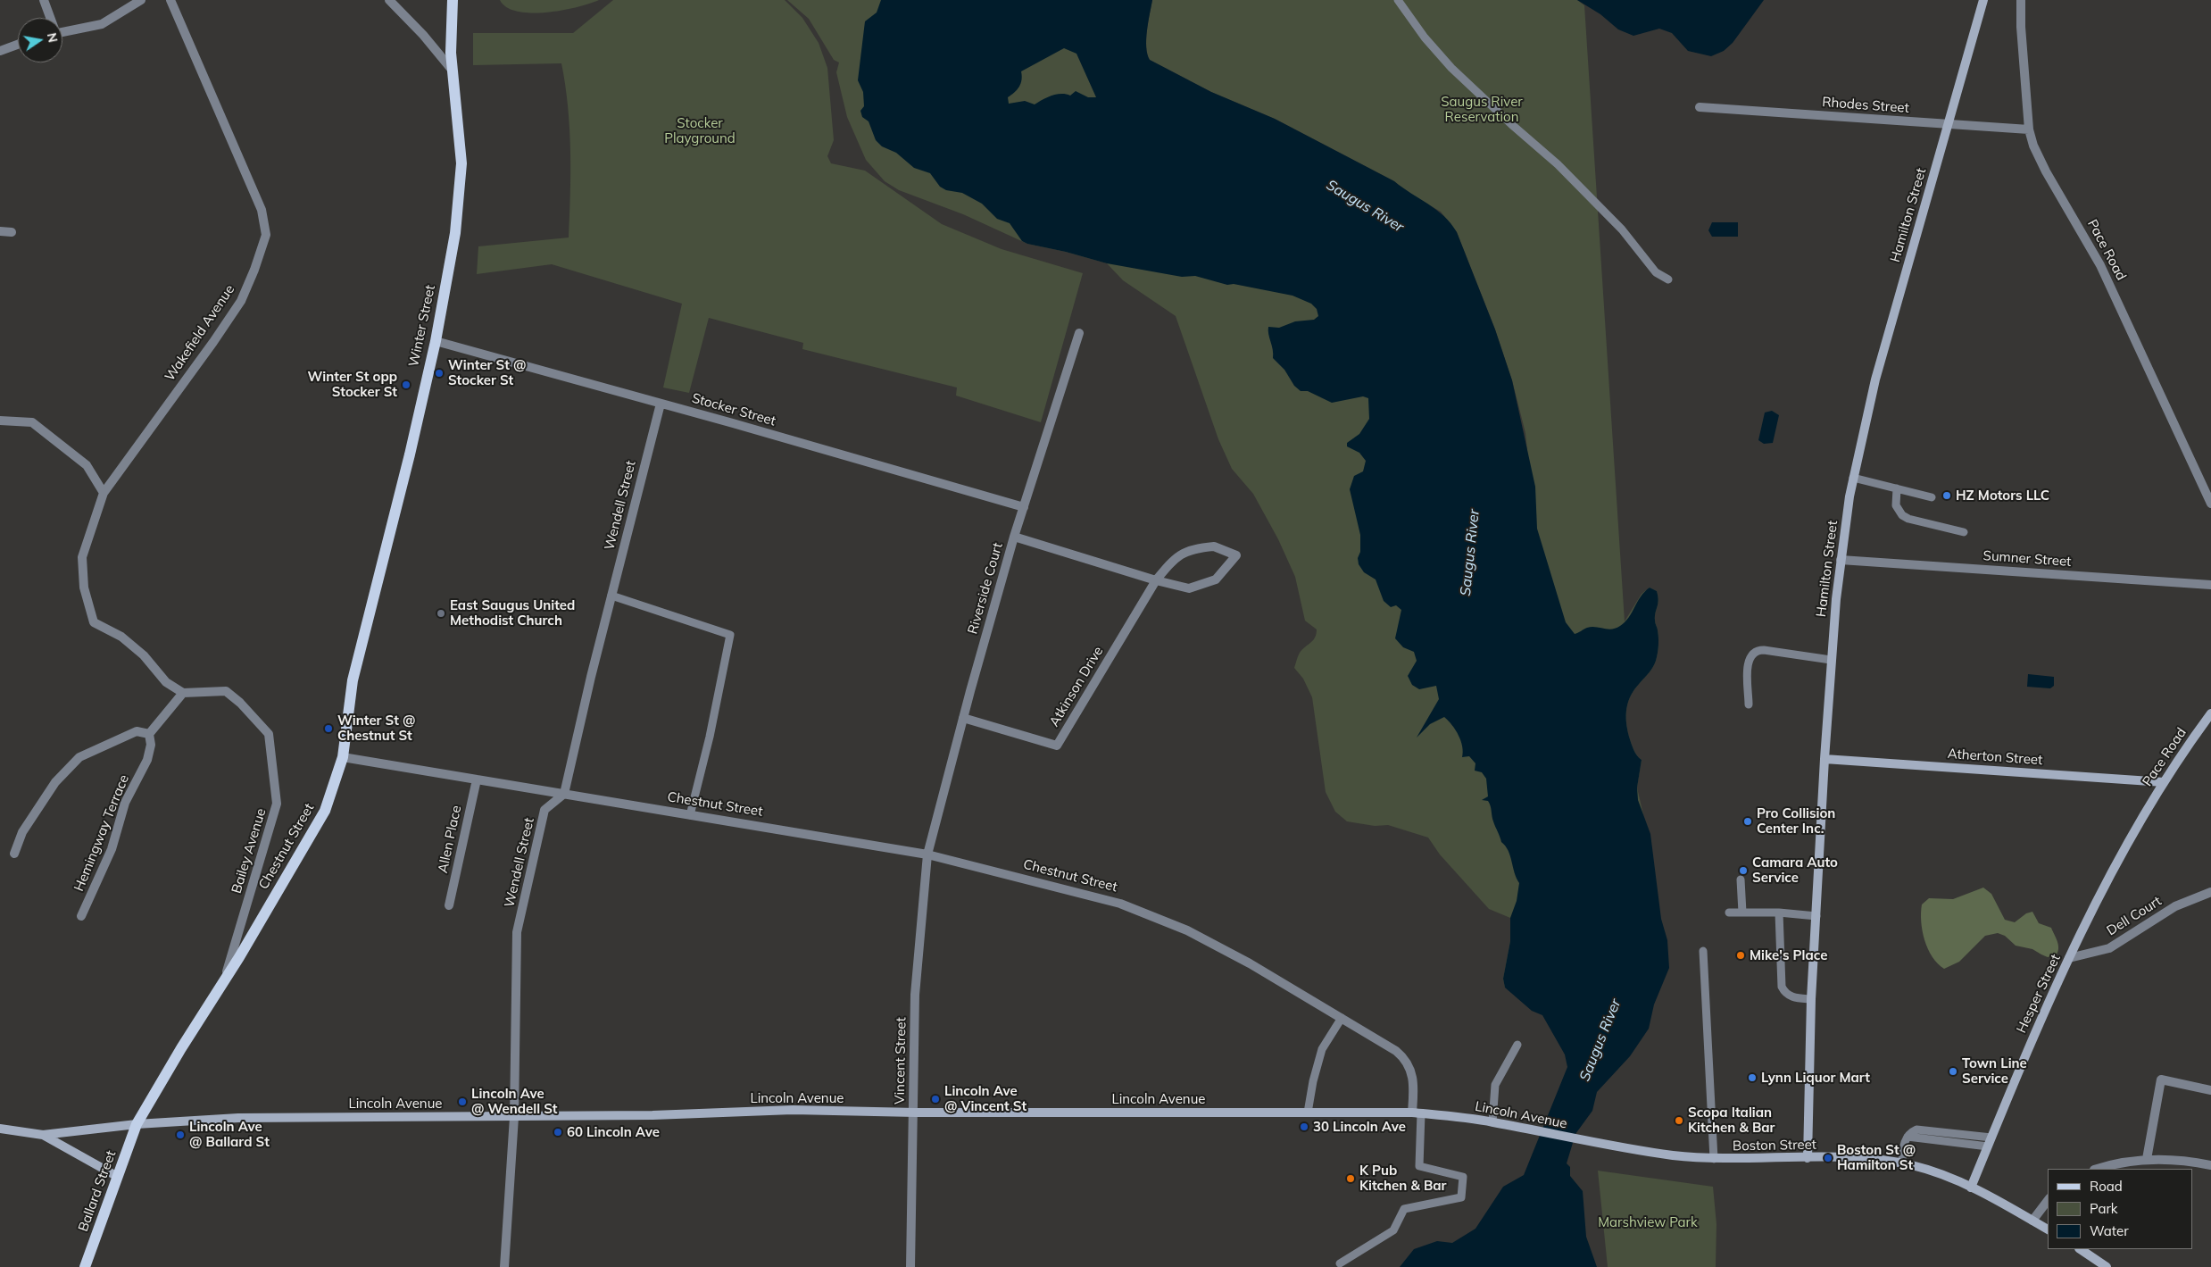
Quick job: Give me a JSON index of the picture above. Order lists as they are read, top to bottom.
{
  "streets": {
    "main road": [
      "Hamilton Street",
      "Pace Road",
      "Winter Street",
      "Atherton Street",
      "Chestnut Street",
      "Hesper Street",
      "Lincoln Avenue",
      "Boston Street",
      "Ballard Street"
    ],
    "street": [
      "Rhodes Street",
      "Wakefield Avenue",
      "Stocker Street",
      "Wendell Street",
      "Sumner Street",
      "Riverside Court",
      "Atkinson Drive",
      "Hemingway Terrace",
      "Allen Place",
      "Bailey Avenue",
      "Dell Court",
      "Vincent Street"
    ]
  },
  "crossings": [
    ["Rhodes Street", "Hamilton Street"],
    ["Rhodes Street", "Pace Road"],
    ["Hamilton Street", "Sumner Street"],
    ["Hamilton Street", "Atherton Street"],
    ["Hamilton Street", "Boston Street"],
    ["Pace Road", "Atherton Street"],
    ["Pace Road", "Hesper Street"],
    ["Winter Street", "Stocker Street"],
    ["Winter Street", "Chestnut Street"],
    ["Stocker Street", "Wendell Street"],
    ["Stocker Street", "Riverside Court"],
    ["Wendell Street", "Chestnut Street"],
    ["Wendell Street", "Lincoln Avenue"],
    ["Riverside Court", "Atkinson Drive"],
    ["Riverside Court", "Chestnut Street"],
    ["Riverside Court", "Vincent Street"],
    ["Chestnut Street", "Allen Place"],
    ["Chestnut Street", "Bailey Avenue"],
    ["Chestnut Street", "Vincent Street"],
    ["Chestnut Street", "Lincoln Avenue"],
    ["Chestnut Street", "Ballard Street"],
    ["Dell Court", "Hesper Street"],
    ["Hesper Street", "Boston Street"],
    ["Vincent Street", "Lincoln Avenue"],
    ["Lincoln Avenue", "Boston Street"],
    ["Lincoln Avenue", "Ballard Street"]
  ],
  "water": ["Saugus River"],
  "parks": ["Saugus River Reservation", "Stocker Playground", "Marshview Park"],
  "places": [
    "Winter St @ Stocker St",
    "Winter St opp Stocker St",
    "HZ Motors LLC",
    "East Saugus United Methodist Church",
    "Winter St @ Chestnut St",
    "Pro Collision Center Inc.",
    "Camara Auto Service",
    "Mike's Place",
    "Town Line Service",
    "Lynn Liquor Mart",
    "Lincoln Ave @ Vincent St",
    "Lincoln Ave @ Wendell St",
    "Scopa Italian Kitchen & Bar",
    "30 Lincoln Ave",
    "60 Lincoln Ave",
    "Lincoln Ave @ Ballard St",
    "Boston St @ Hamilton St",
    "K Pub Kitchen & Bar"
  ],
  "legend": ["Road", "Park", "Water"],
  "north": "right"
}
